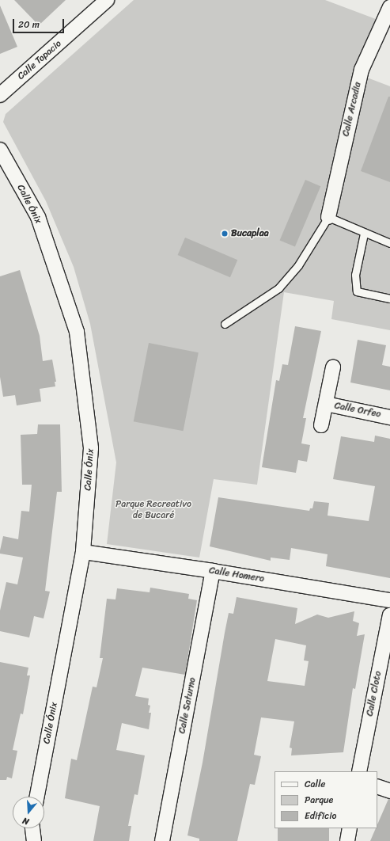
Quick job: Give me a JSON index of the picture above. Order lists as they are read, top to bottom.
{
  "streets": {
    "street": [
      "Calle Topacio",
      "Calle Arcadia",
      "Calle Ónix",
      "Calle Orfeo",
      "Calle Homero",
      "Calle Cloto",
      "Calle Saturno"
    ]
  },
  "crossings": [
    ["Calle Ónix", "Calle Homero"],
    ["Calle Homero", "Calle Saturno"]
  ],
  "parks": ["Parque Recreativo de Bucaré"],
  "places": ["Bucaplaa"],
  "legend": ["Calle", "Parque", "Edificio"],
  "scale_bar": "20 m",
  "north": "bottom"
}
